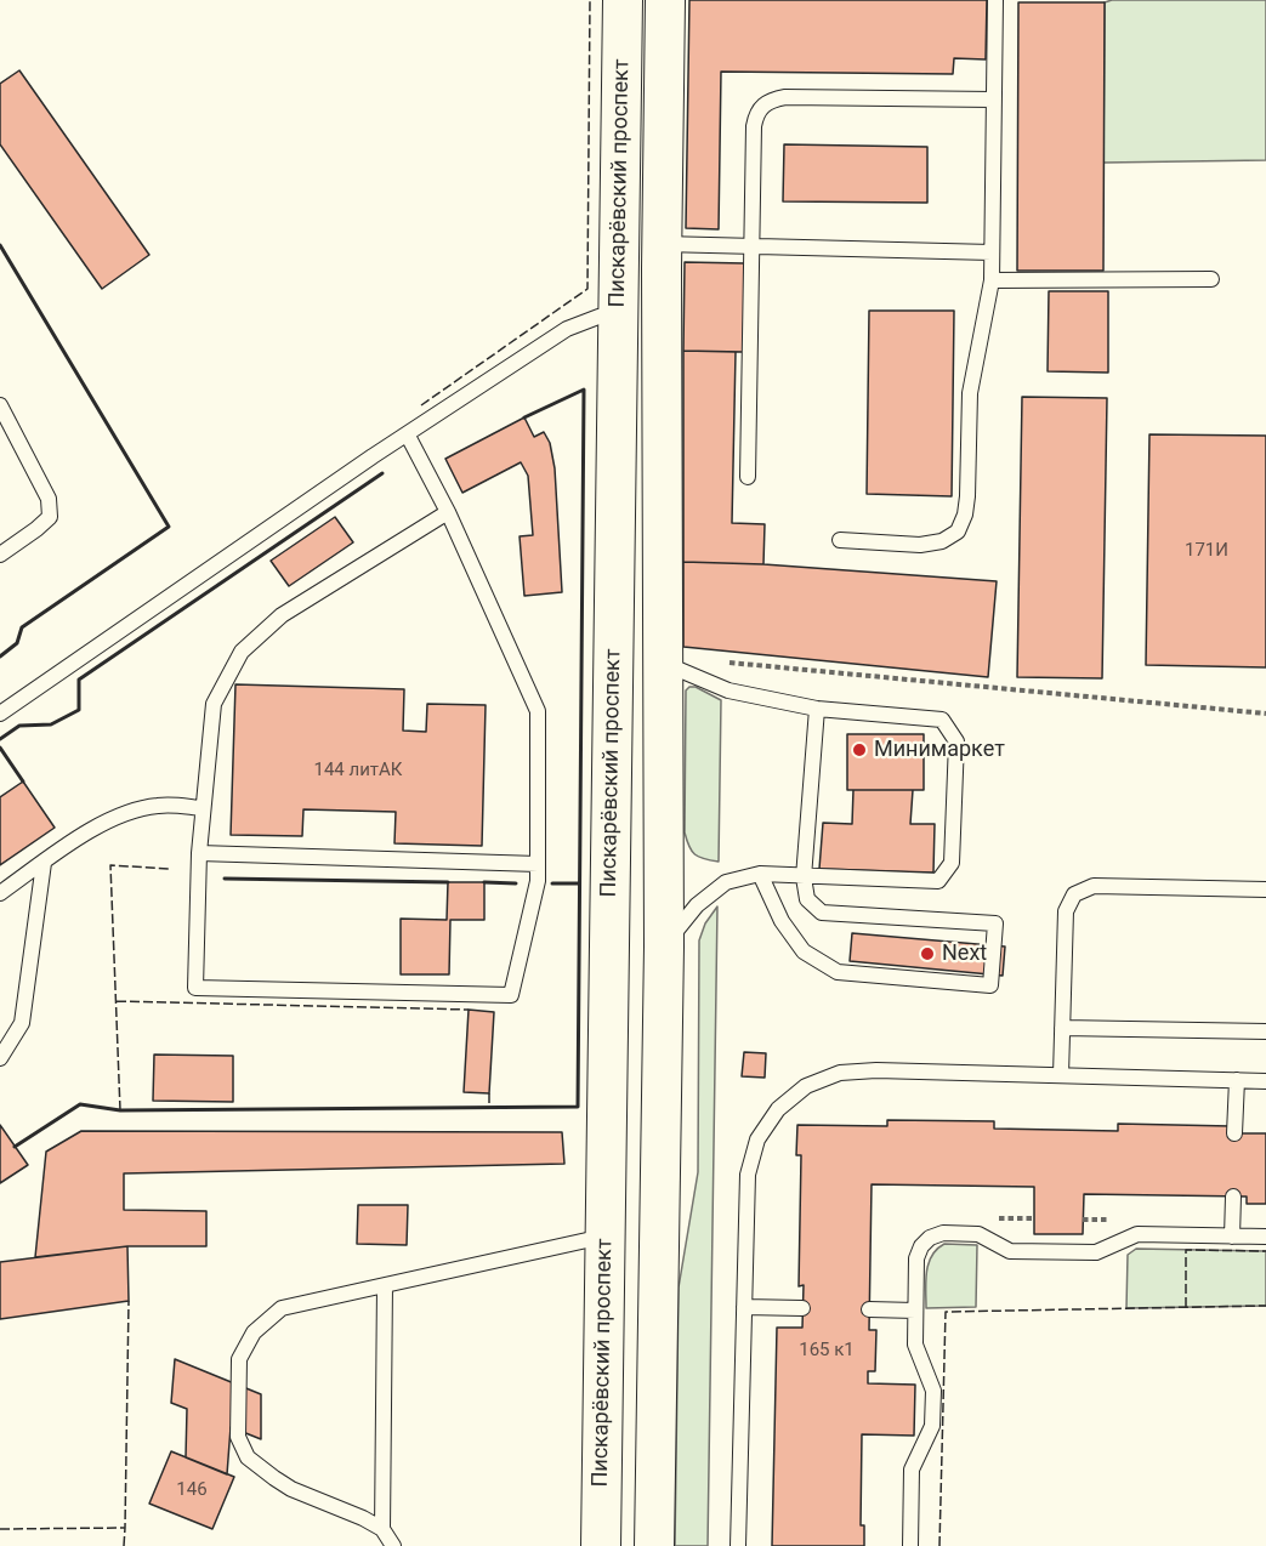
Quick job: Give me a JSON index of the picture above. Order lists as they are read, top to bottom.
{
  "streets": {
    "main road": ["Пискарёвский проспект"]
  },
  "places": ["Минимаркет", "Next"],
  "house_numbers": [
    "171И",
    "144 литАК",
    "165 к1",
    "146"
  ]
}
